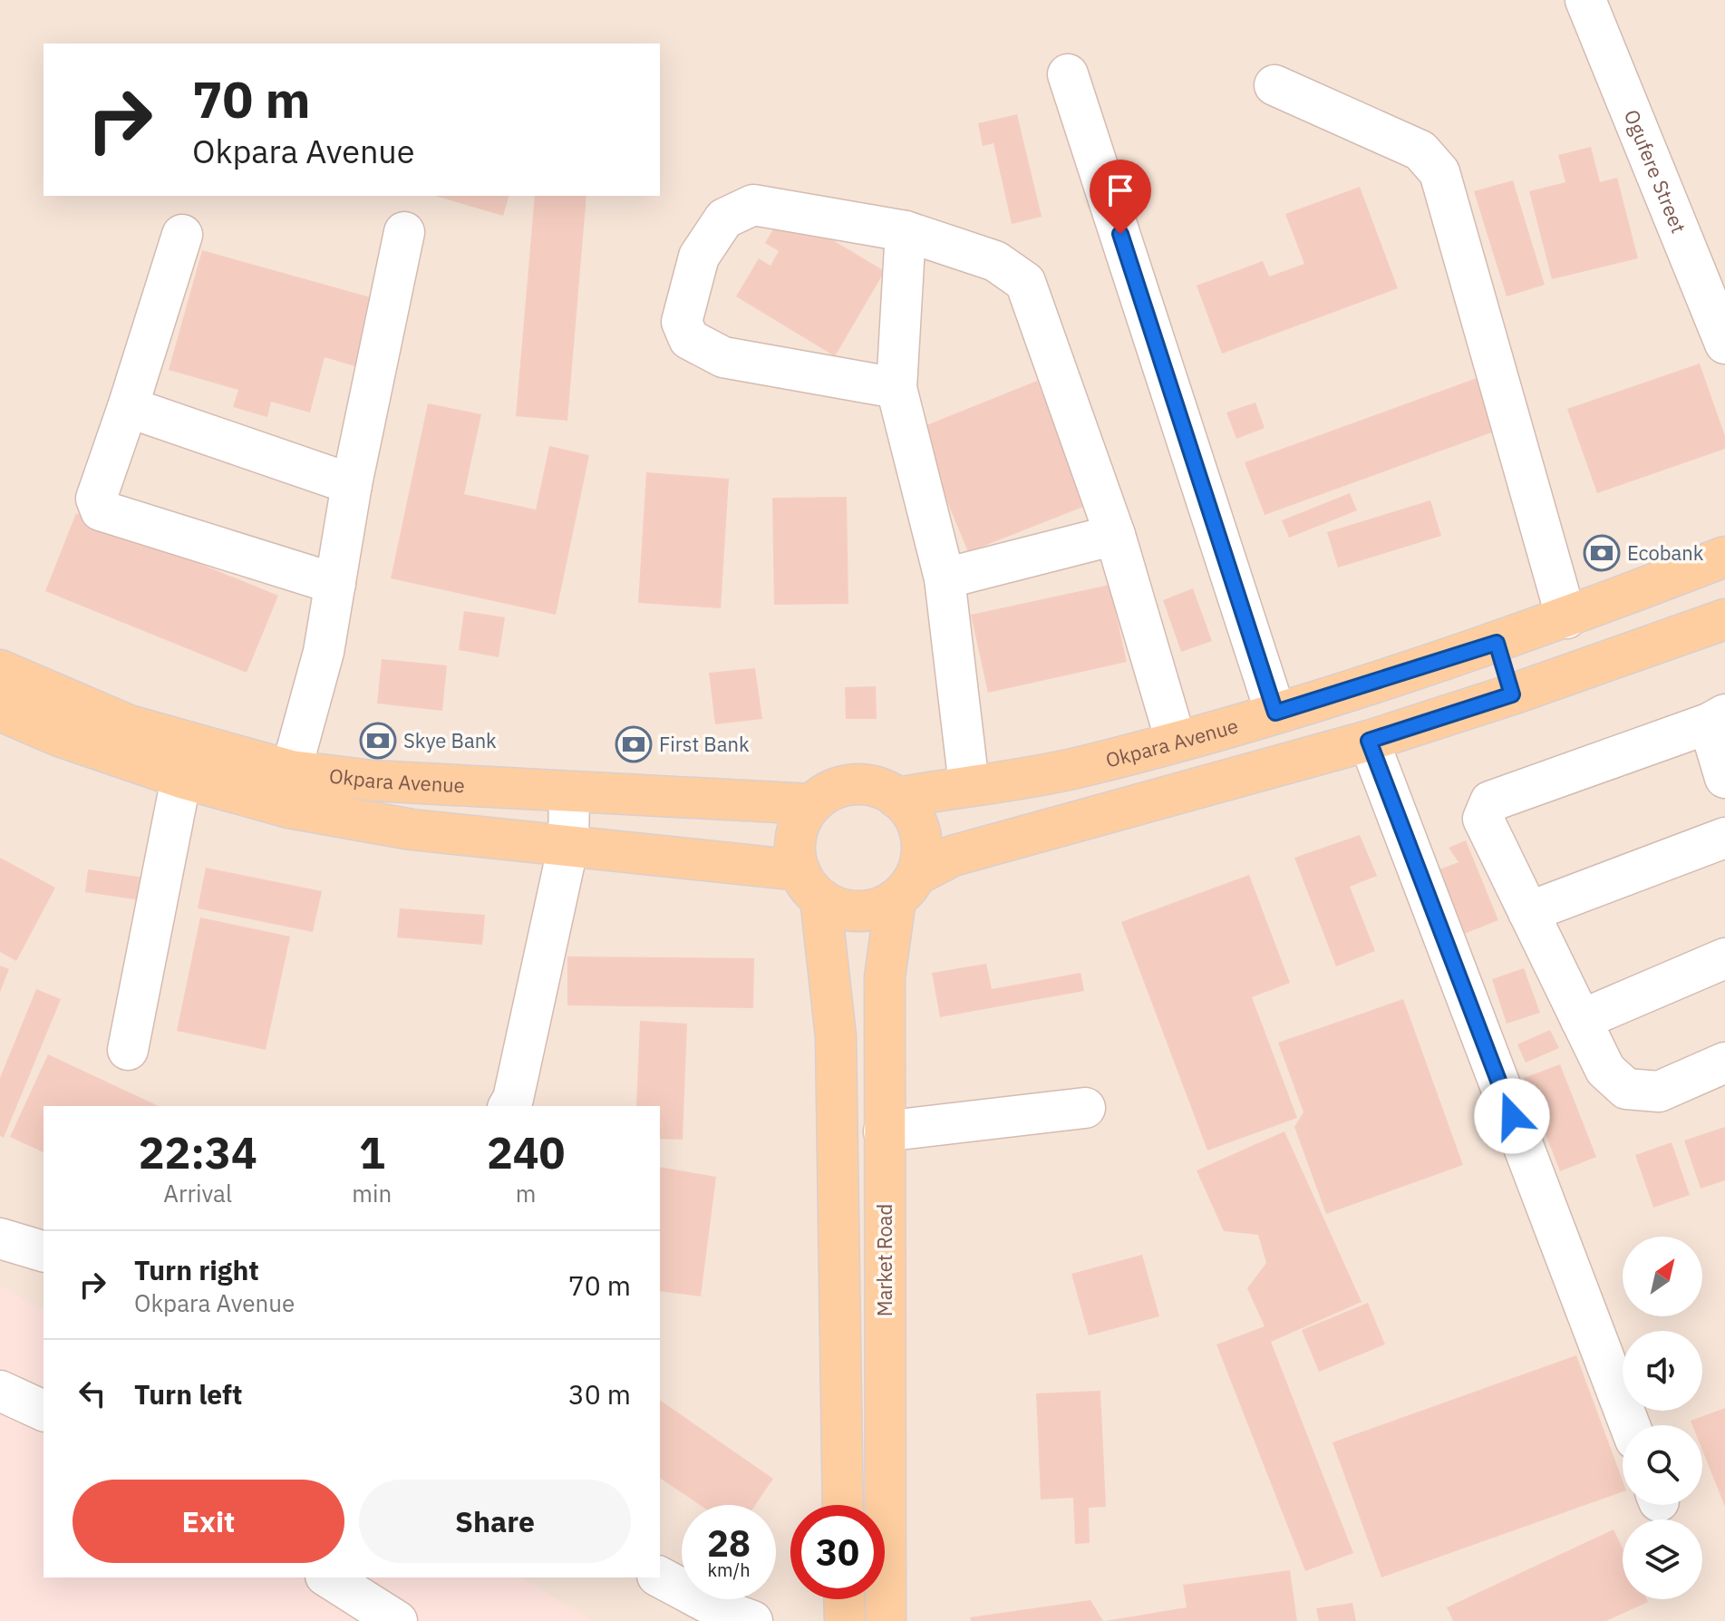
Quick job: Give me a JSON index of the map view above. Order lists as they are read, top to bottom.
{
  "streets": {
    "main road": ["Okpara Avenue", "Market Road"],
    "street": ["Ogufere Street"]
  },
  "crossings": [
    ["Okpara Avenue", "Market Road"]
  ],
  "places": {
    "bank": ["Ecobank", "Skye Bank", "First Bank"]
  },
  "north": "top right",
  "page": {
    "turn": ["70 m", "Okpara Avenue"],
    "eta": [
      "22:34",
      "Arrival",
      "1",
      "min",
      "240",
      "m"
    ],
    "list": [
      {
        "name": "Turn right",
        "note": "Okpara Avenue",
        "value": "70 m"
      },
      {
        "name": "Turn left",
        "value": "30 m"
      }
    ],
    "buttons": ["Exit", "Share"],
    "speed": "28 km/h",
    "limit": "30"
  }
}
